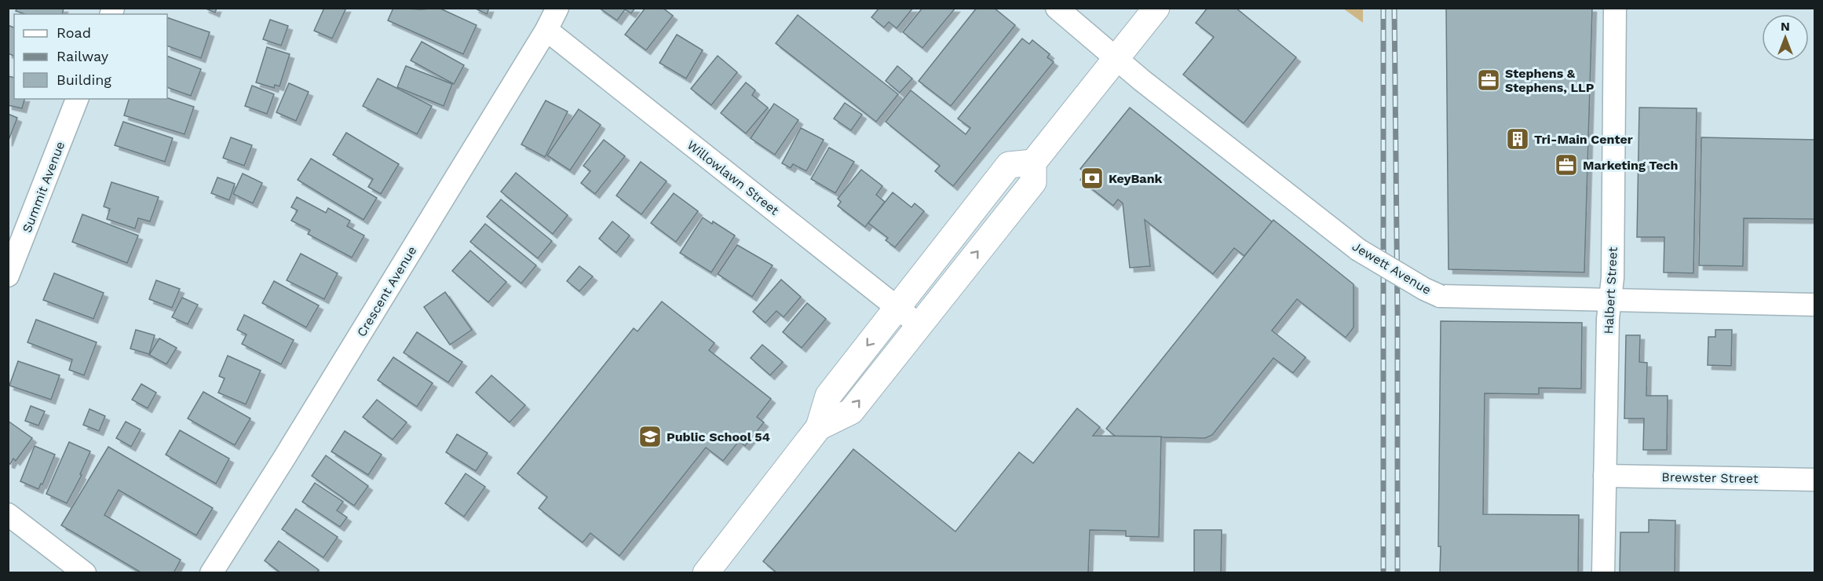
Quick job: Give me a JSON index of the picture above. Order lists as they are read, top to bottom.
{
  "streets": {
    "street": [
      "Willowlawn Street",
      "Summit Avenue",
      "Jewett Avenue",
      "Halbert Street",
      "Crescent Avenue",
      "Brewster Street"
    ]
  },
  "crossings": [
    ["Willowlawn Street", "Crescent Avenue"],
    ["Jewett Avenue", "Halbert Street"],
    ["Halbert Street", "Brewster Street"]
  ],
  "places": {
    "office": ["Stephens & Stephens, LLP", "Marketing Tech"],
    "building": ["Tri-Main Center"],
    "bank": ["KeyBank"],
    "school or university": ["Public School 54"]
  },
  "legend": ["Road", "Railway", "Building"],
  "north": "top"
}
